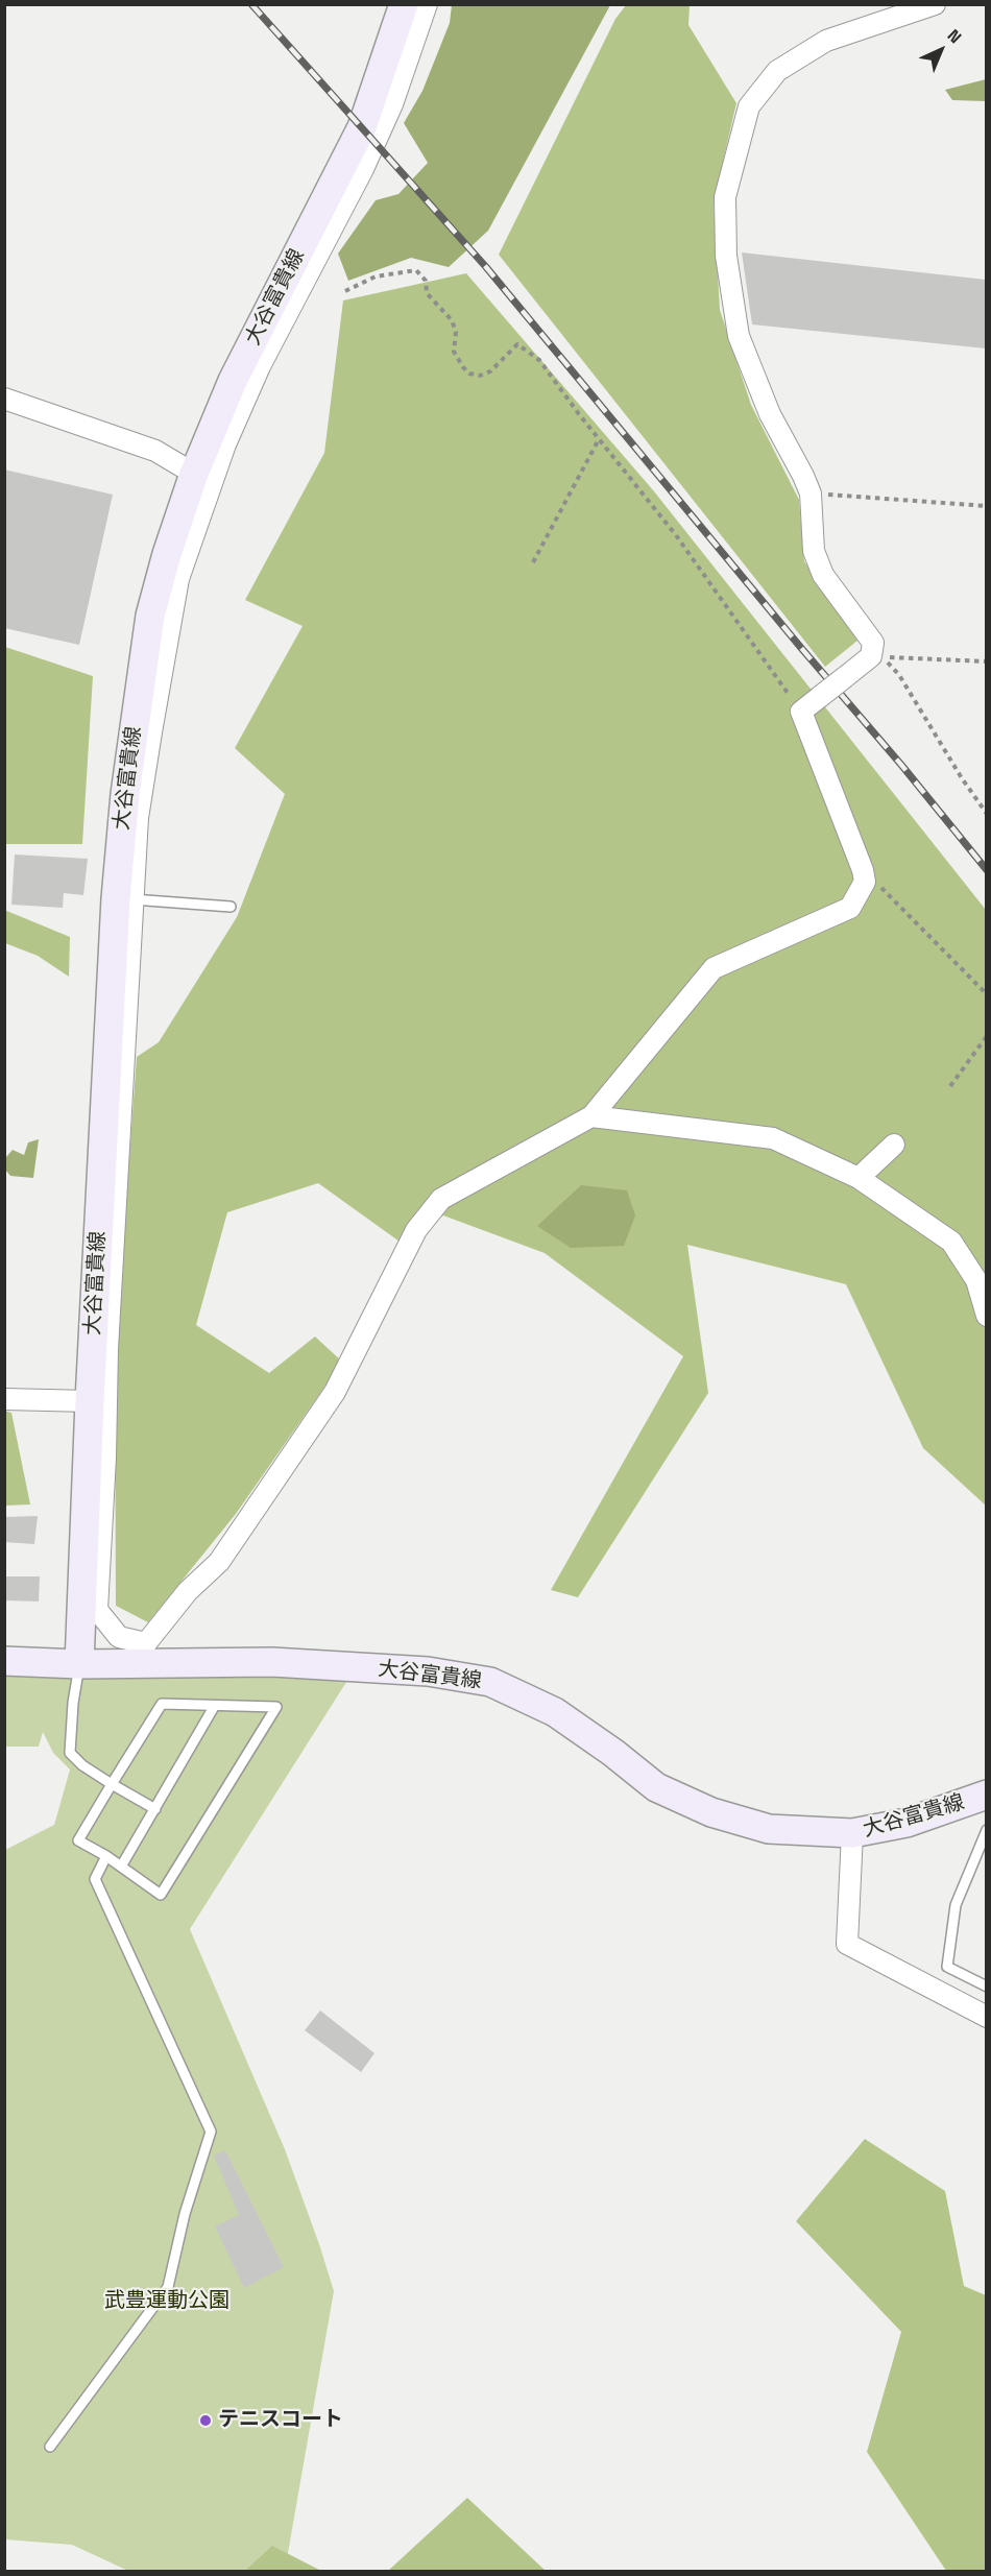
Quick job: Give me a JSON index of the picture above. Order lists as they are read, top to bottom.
{
  "streets": {
    "main road": ["大谷富貴線"]
  },
  "parks": ["武豊運動公園"],
  "places": ["テニスコート"],
  "north": "top right"
}
